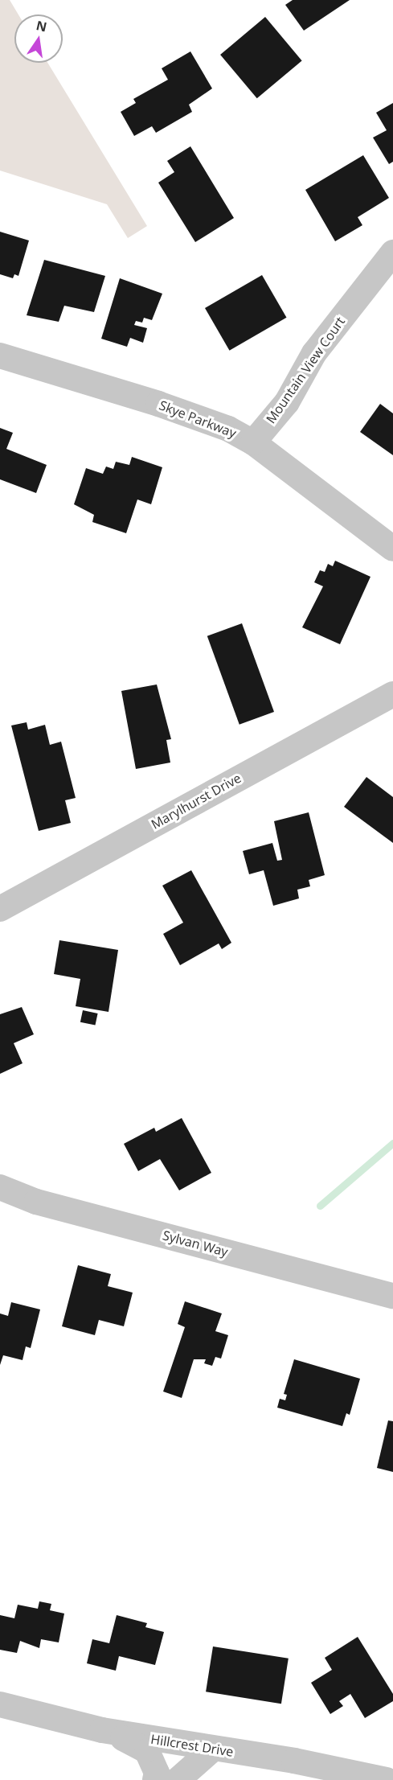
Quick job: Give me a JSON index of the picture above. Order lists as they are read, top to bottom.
{
  "streets": {
    "street": [
      "Mountain View Court",
      "Skye Parkway",
      "Marylhurst Drive",
      "Sylvan Way",
      "Hillcrest Drive"
    ]
  },
  "crossings": [
    ["Mountain View Court", "Skye Parkway"]
  ],
  "north": "top"
}
